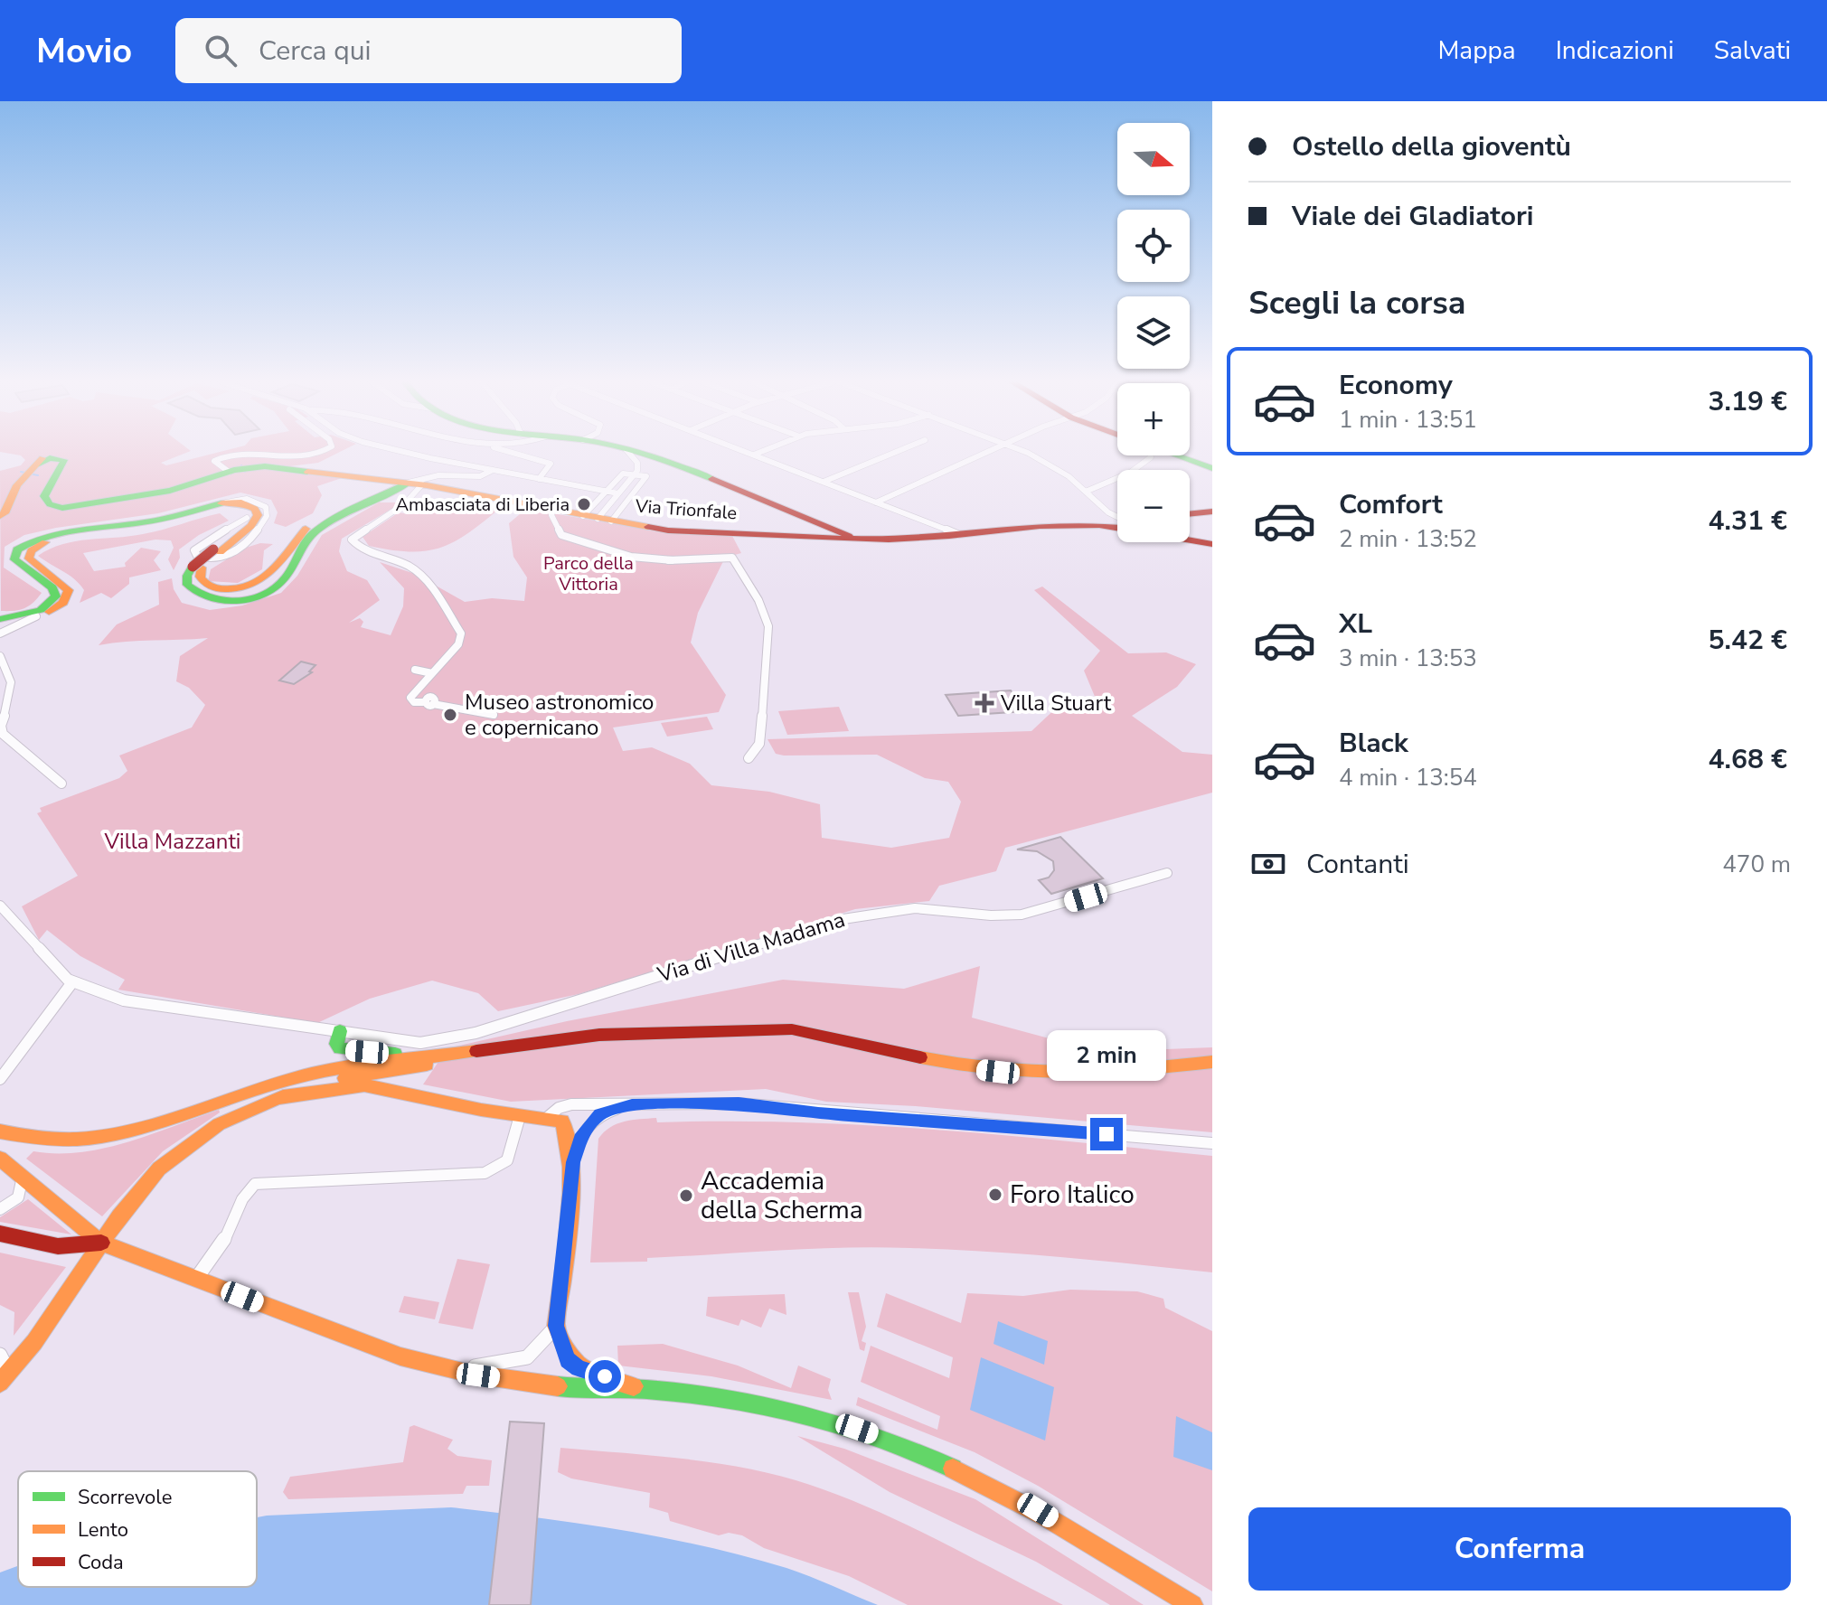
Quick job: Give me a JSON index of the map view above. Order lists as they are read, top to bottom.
{
  "streets": {
    "main road": ["Via Trionfale"],
    "street": ["Via di Villa Madama"]
  },
  "parks": ["Parco della Vittoria", "Villa Mazzanti"],
  "places": {
    "other": [
      "Ambasciata di Liberia",
      "Museo astronomico e copernicano",
      "Foro Italico",
      "Accademia della Scherma"
    ],
    "health": ["Villa Stuart"]
  },
  "legend": ["Scorrevole", "Lento", "Coda"],
  "north": "right",
  "page": {
    "header": "Movio",
    "search": "Cerca qui",
    "nav": ["Mappa", "Indicazioni", "Salvati"],
    "banner": ["Ostello della gioventù", "Viale dei Gladiatori"],
    "map_buttons": ["+", "−"],
    "heading": "Scegli la corsa",
    "list": [
      {
        "name": "Economy",
        "note": "1 min · 13:51",
        "value": "3.19 €"
      },
      {
        "name": "Comfort",
        "note": "2 min · 13:52",
        "value": "4.31 €"
      },
      {
        "name": "XL",
        "note": "3 min · 13:53",
        "value": "5.42 €"
      },
      {
        "name": "Black",
        "note": "4 min · 13:54",
        "value": "4.68 €"
      }
    ],
    "pay": ["Contanti", "470 m"],
    "bubble": "2 min",
    "buttons": "Conferma"
  }
}
